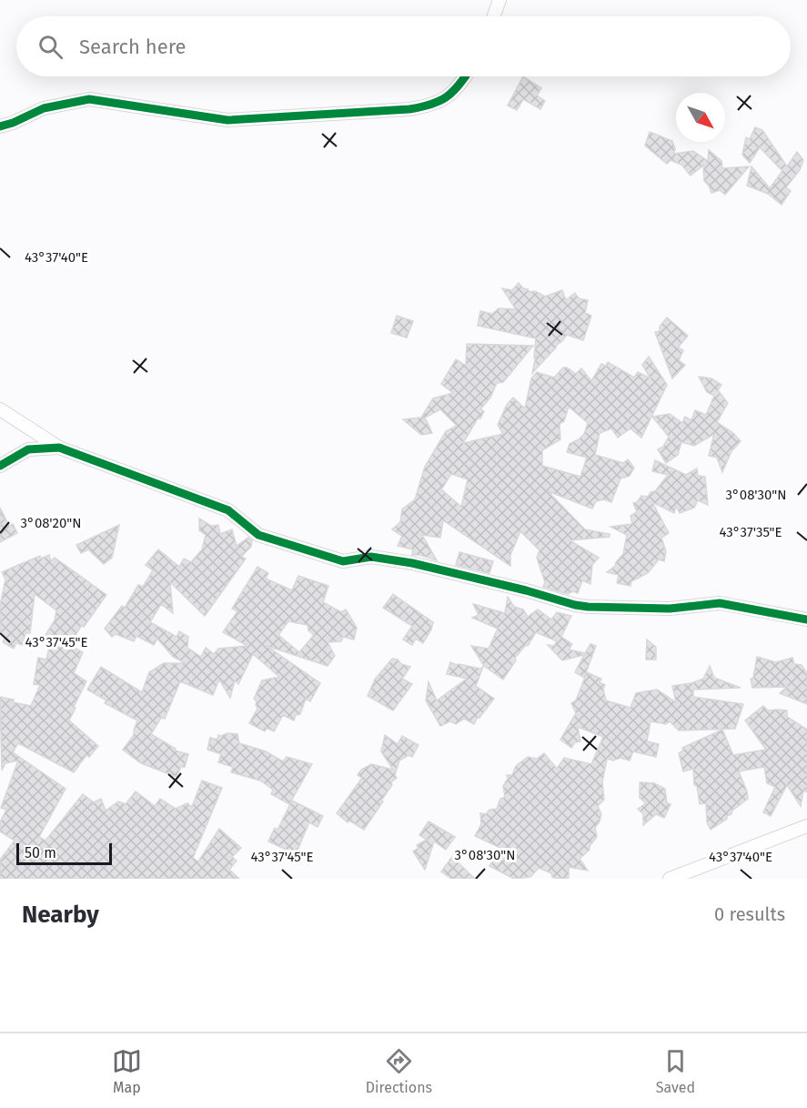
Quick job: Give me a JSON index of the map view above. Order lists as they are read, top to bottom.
{
  "scale_bar": "50 m",
  "north": "bottom right",
  "page": {
    "search": "Search here",
    "scale": "50 m",
    "heading": ["Nearby", "0 results"],
    "nav": ["Map", "Directions", "Saved"]
  },
  "coordinates": [
    "43°37'40\"E",
    "3°08'30\"N",
    "3°08'20\"N",
    "43°37'35\"E",
    "43°37'45\"E"
  ]
}
